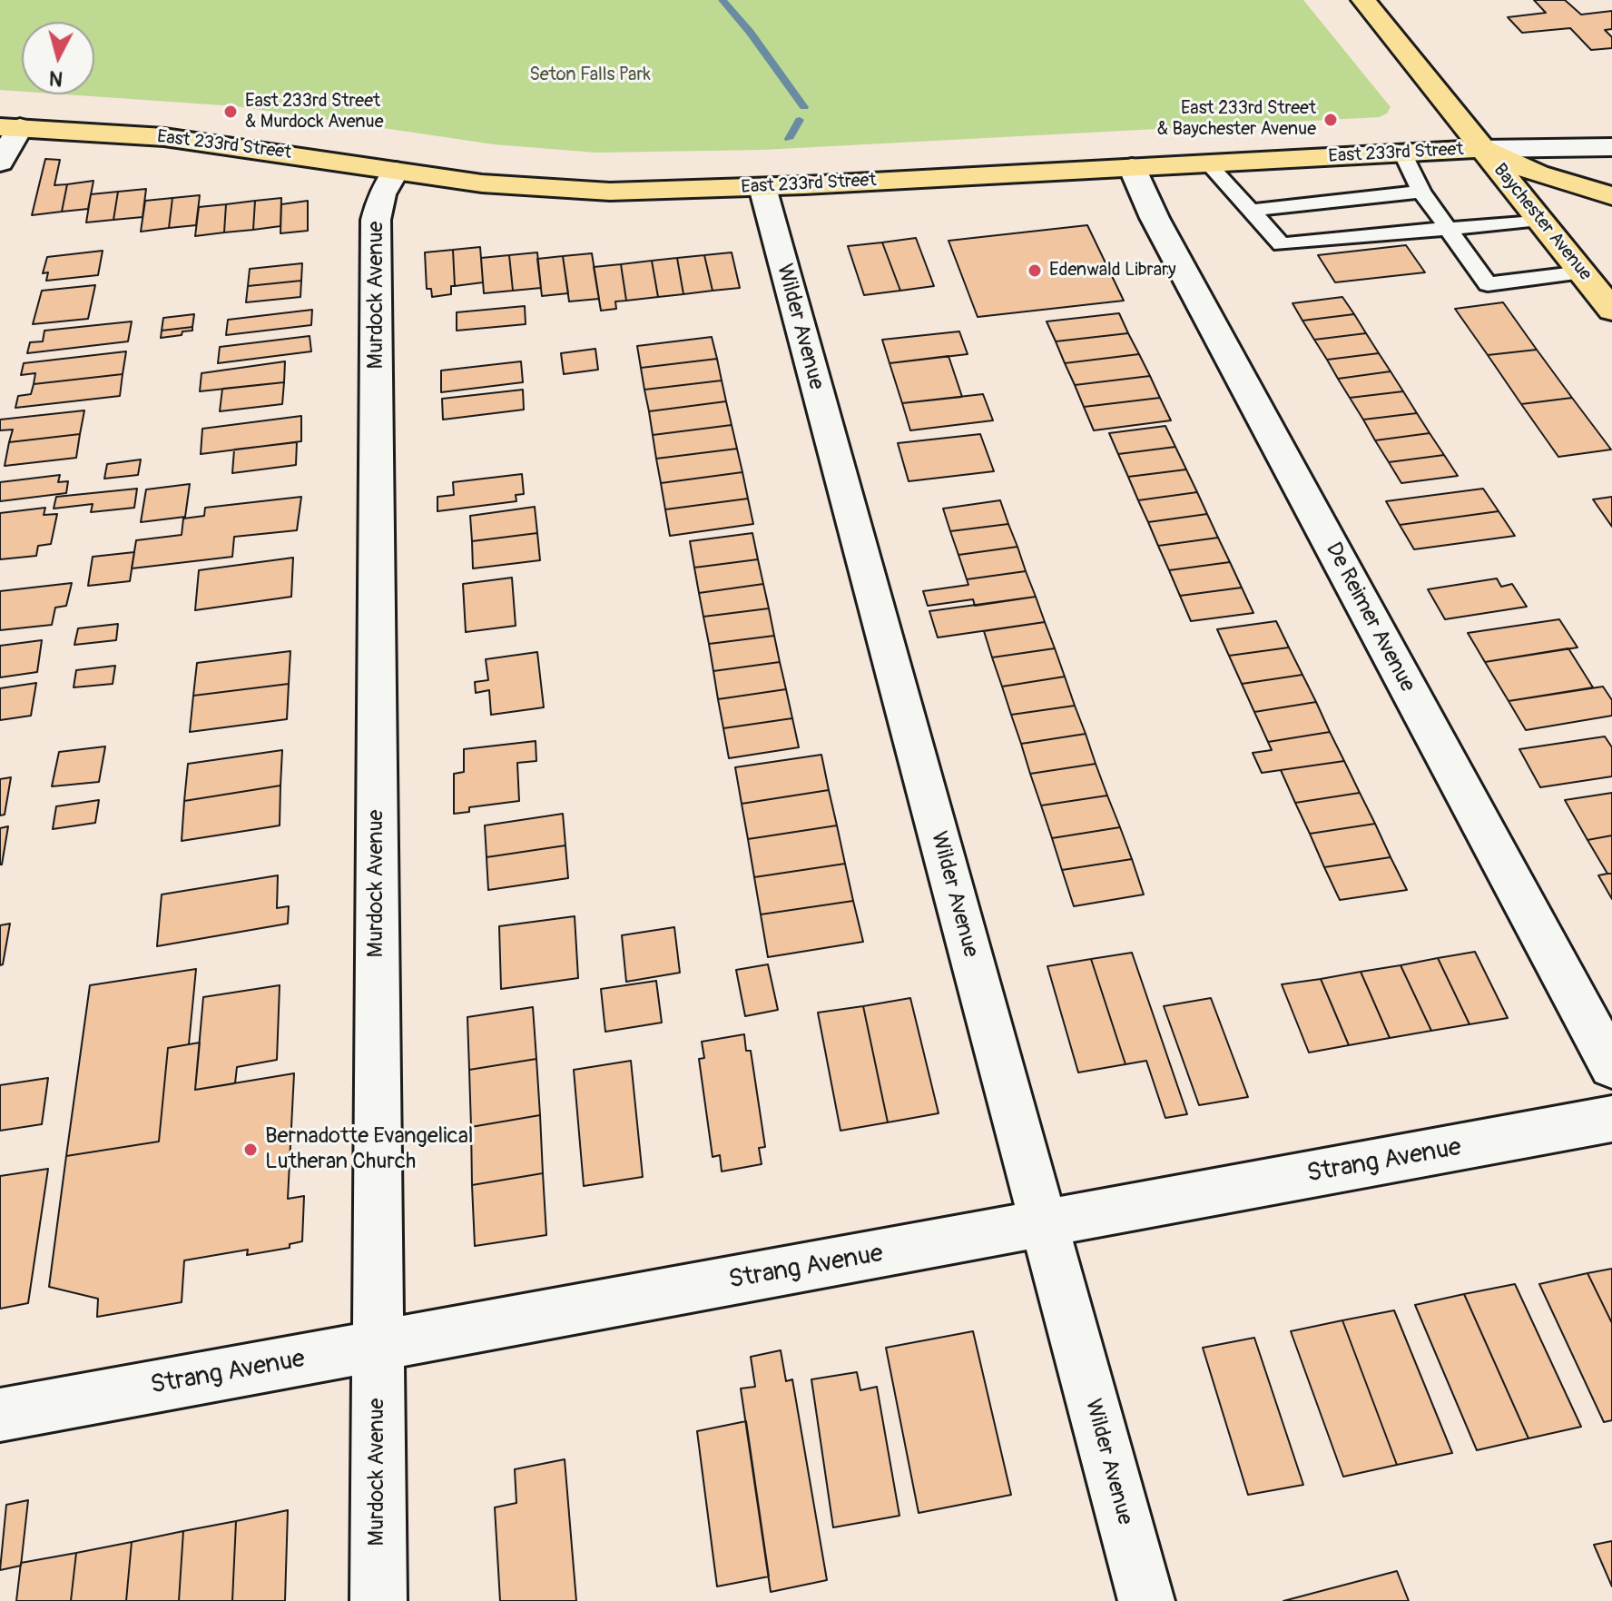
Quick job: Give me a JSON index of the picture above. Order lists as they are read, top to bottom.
{
  "streets": {
    "main road": ["East 233rd Street", "Baychester Avenue"],
    "street": [
      "Murdock Avenue",
      "Wilder Avenue",
      "De Reimer Avenue",
      "Strang Avenue"
    ]
  },
  "crossings": [
    ["East 233rd Street", "Baychester Avenue"],
    ["East 233rd Street", "Murdock Avenue"],
    ["East 233rd Street", "Wilder Avenue"],
    ["East 233rd Street", "De Reimer Avenue"],
    ["Murdock Avenue", "Strang Avenue"],
    ["Wilder Avenue", "Strang Avenue"]
  ],
  "parks": ["Seton Falls Park"],
  "places": [
    "East 233rd Street & Murdock Avenue",
    "East 233rd Street & Baychester Avenue",
    "Edenwald Library",
    "Bernadotte Evangelical Lutheran Church"
  ],
  "north": "bottom"
}
